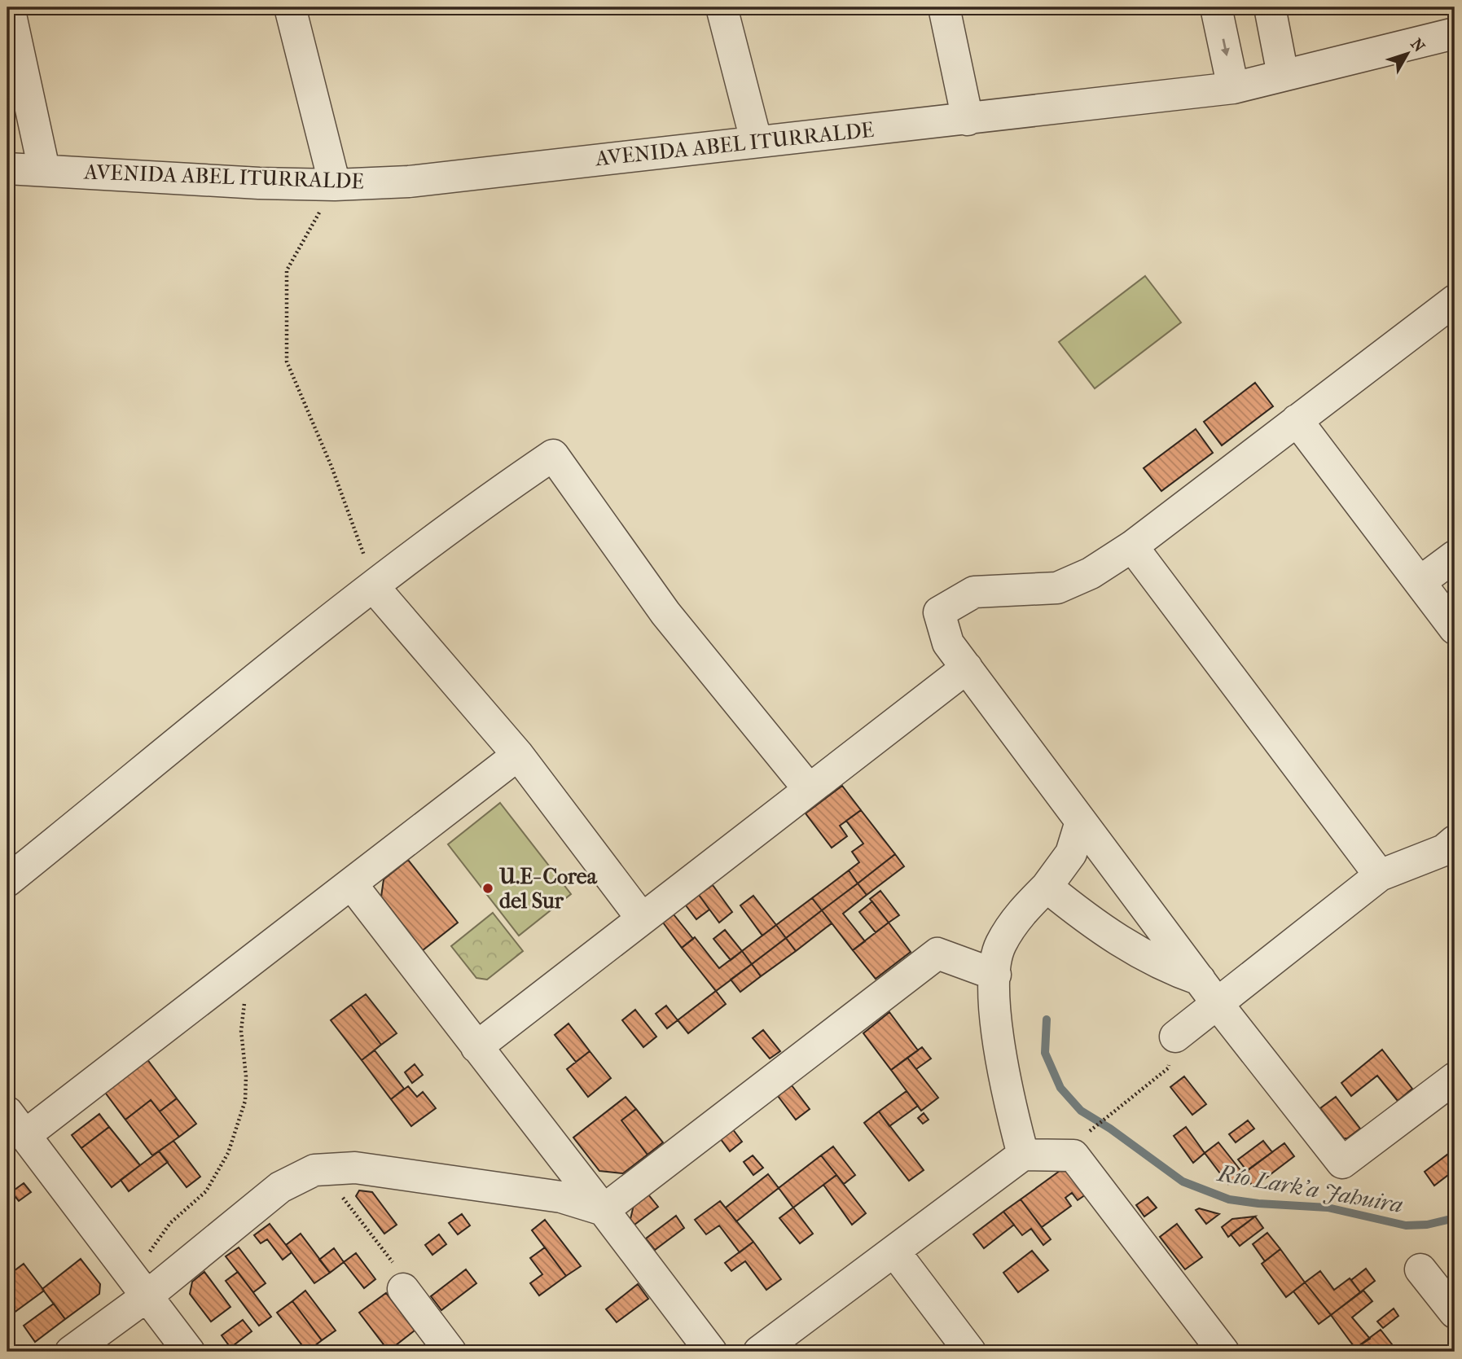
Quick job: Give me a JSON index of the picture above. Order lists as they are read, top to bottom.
{
  "streets": {
    "street": ["AVENIDA ABEL ITURRALDE"]
  },
  "water": ["Río Lark’a Jahuira"],
  "places": ["U.E- Corea del Sur"],
  "north": "top right"
}
